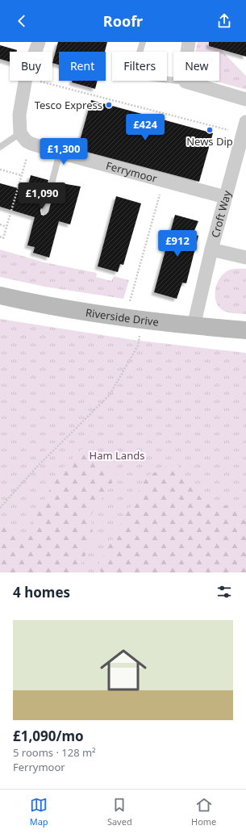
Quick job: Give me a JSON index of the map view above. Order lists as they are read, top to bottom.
{
  "streets": {
    "street": ["Ferrymoor", "Croft Way", "Riverside Drive"]
  },
  "crossings": [
    ["Ferrymoor", "Croft Way"],
    ["Croft Way", "Riverside Drive"]
  ],
  "parks": ["Ham Lands"],
  "places": ["Tesco Express", "News Dip"],
  "page": {
    "header": "Roofr",
    "chip": [
      "Buy",
      "Rent",
      "Filters",
      "New"
    ],
    "price": [
      "£424",
      "£1,300",
      "£1,090",
      "£912"
    ],
    "heading": "4 homes",
    "list": [
      {
        "name": "£1,090/mo",
        "note": "5 rooms · 128 m² · Ferrymoor"
      }
    ],
    "tabs": ["Map", "Saved", "Home"]
  }
}
